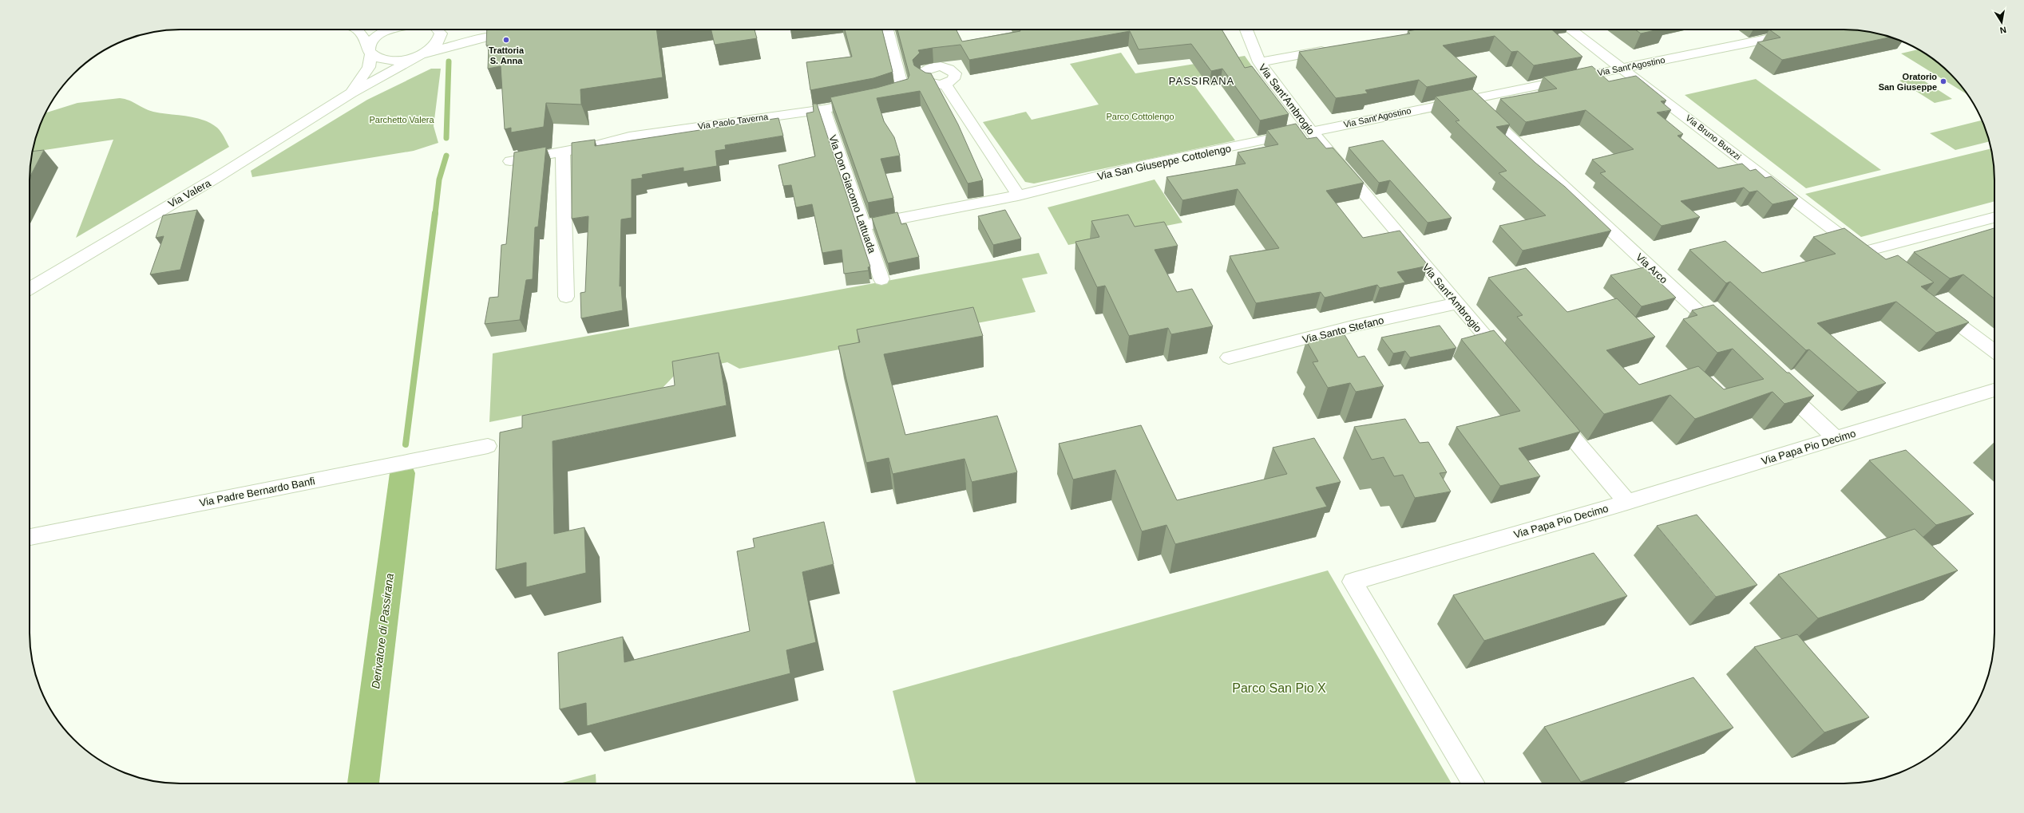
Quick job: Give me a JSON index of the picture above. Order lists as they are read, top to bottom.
{
  "streets": {
    "street": [
      "Via Sant'Agostino",
      "Via Sant'Ambrogio",
      "Via Paolo Taverna",
      "Via Bruno Buozzi",
      "Via San Giuseppe Cottolengo",
      "Via Valera",
      "Via Don Giacomo Lattuada",
      "Via Arco",
      "Via Santo Stefano",
      "Via Papa Pio Decimo",
      "Via Padre Bernardo Banfi"
    ]
  },
  "crossings": [
    ["Via Sant'Agostino", "Via Sant'Ambrogio"],
    ["Via Sant'Agostino", "Via Bruno Buozzi"],
    ["Via Sant'Agostino", "Via San Giuseppe Cottolengo"],
    ["Via Sant'Agostino", "Via Arco"],
    ["Via Sant'Ambrogio", "Via San Giuseppe Cottolengo"],
    ["Via Sant'Ambrogio", "Via Santo Stefano"],
    ["Via Paolo Taverna", "Via Don Giacomo Lattuada"],
    ["Via San Giuseppe Cottolengo", "Via Don Giacomo Lattuada"]
  ],
  "districts": ["PASSIRANA"],
  "water": ["Derivatore di Passirana"],
  "parks": ["Parco Cottolengo", "Parchetto Valera", "Parco San Pio X"],
  "places": ["Trattoria S. Anna", "Oratorio San Giuseppe"],
  "north": "bottom"
}
